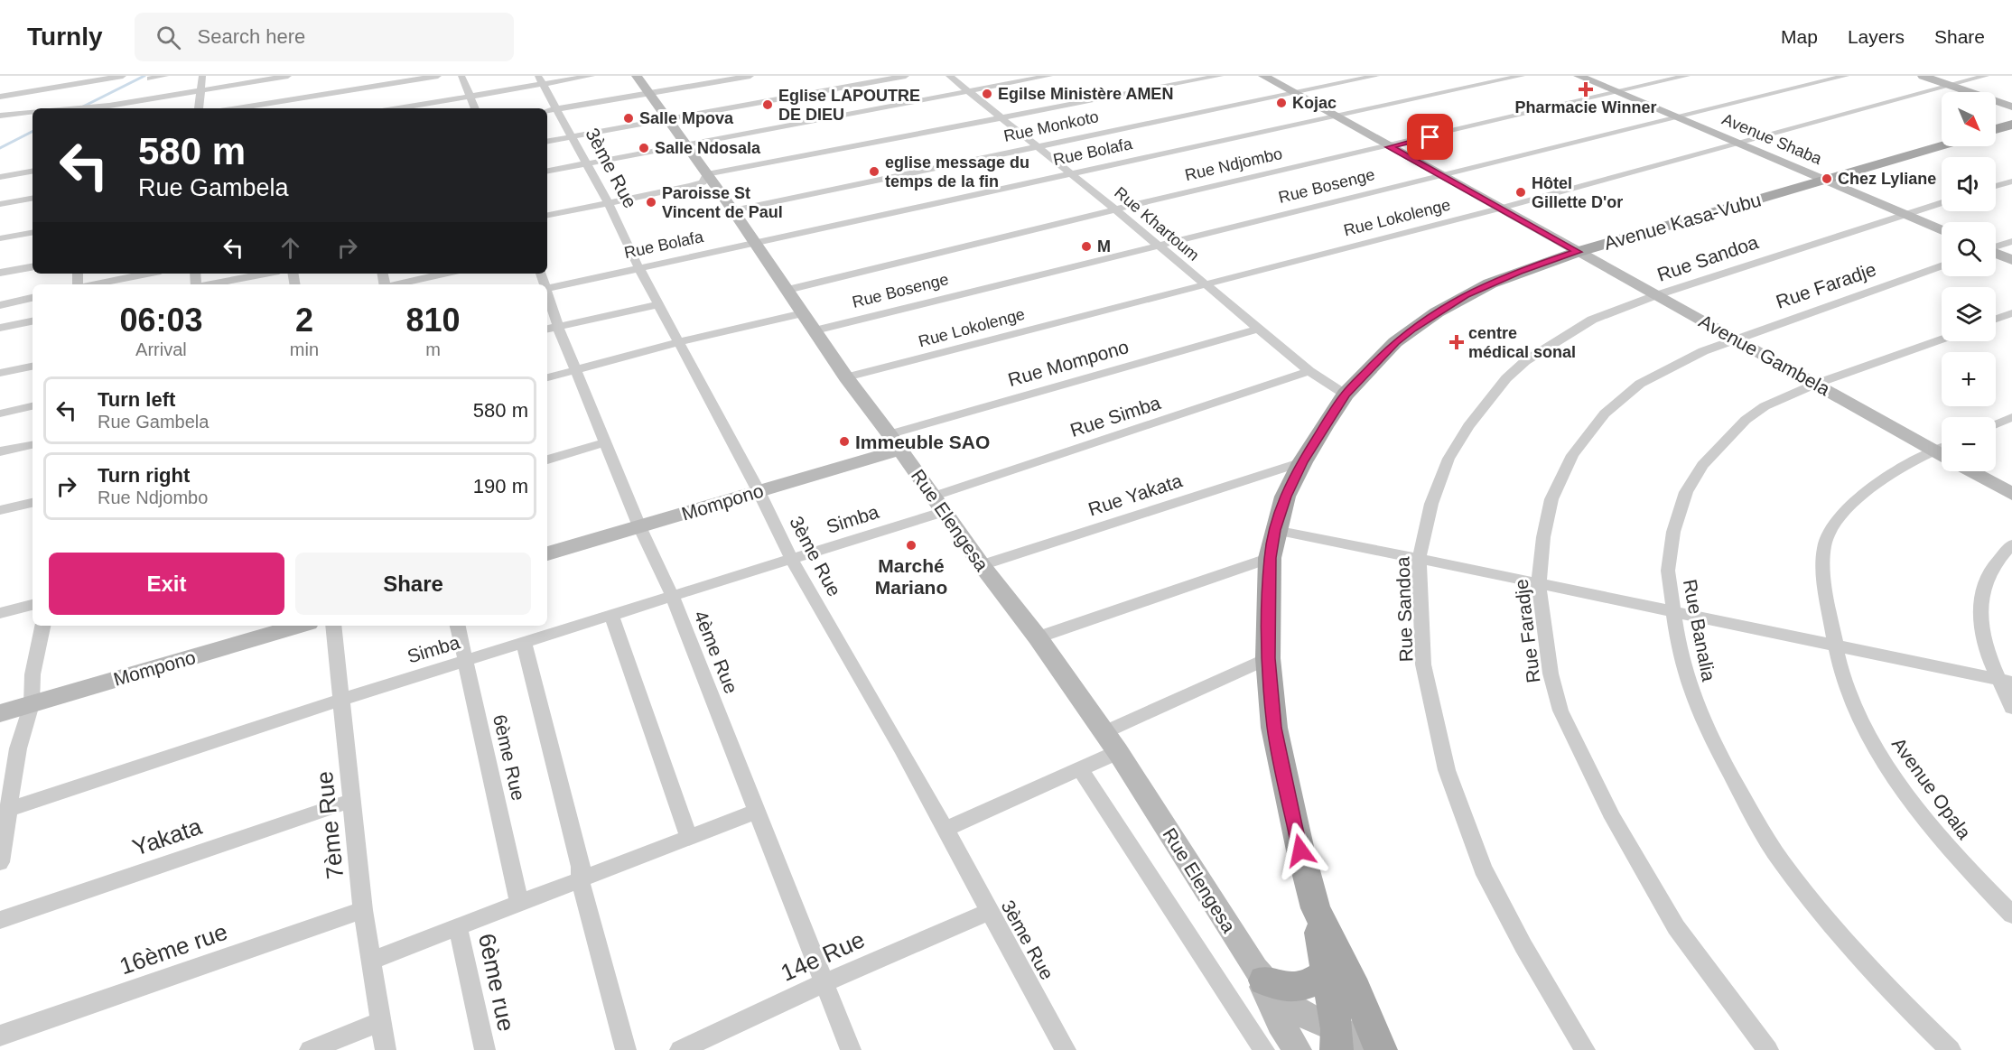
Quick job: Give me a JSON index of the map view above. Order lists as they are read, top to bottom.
{
  "streets": {
    "main road": ["Avenue Kasa-Vubu"],
    "street": [
      "Rue Monkoto",
      "Avenue Shaba",
      "Rue Bolafa",
      "Rue Ndjombo",
      "3ème Rue",
      "Rue Bosenge",
      "Rue Lokolenge",
      "Rue Khartoum",
      "Rue Sandoa",
      "Rue Faradje",
      "Avenue Gambela",
      "Rue Mompono",
      "Rue Simba",
      "Rue Yakata",
      "Mompono",
      "Simba",
      "Rue Elengesa",
      "Rue Banalia",
      "4ème Rue",
      "6ème Rue",
      "Avenue Opala",
      "7ème Rue",
      "Yakata",
      "16ème rue",
      "14e Rue",
      "6ème rue"
    ]
  },
  "crossings": [
    ["Rue Monkoto", "Rue Khartoum"],
    ["Rue Monkoto", "Avenue Gambela"],
    ["Rue Monkoto", "Rue Elengesa"],
    ["Avenue Shaba", "Rue Ndjombo"],
    ["Avenue Shaba", "Rue Bosenge"],
    ["Avenue Shaba", "Rue Lokolenge"],
    ["Avenue Shaba", "Avenue Kasa-Vubu"],
    ["Avenue Shaba", "Rue Sandoa"],
    ["Rue Bolafa", "3ème Rue"],
    ["Rue Bolafa", "Rue Khartoum"],
    ["Rue Bolafa", "Avenue Gambela"],
    ["Rue Bolafa", "Rue Elengesa"],
    ["Rue Ndjombo", "Rue Khartoum"],
    ["Rue Ndjombo", "Avenue Gambela"],
    ["Rue Ndjombo", "Rue Elengesa"],
    ["3ème Rue", "Mompono"],
    ["3ème Rue", "Simba"],
    ["3ème Rue", "14e Rue"],
    ["Rue Bosenge", "Rue Khartoum"],
    ["Rue Bosenge", "Avenue Gambela"],
    ["Rue Bosenge", "Rue Elengesa"],
    ["Rue Lokolenge", "Rue Khartoum"],
    ["Rue Lokolenge", "Avenue Gambela"],
    ["Rue Lokolenge", "Rue Elengesa"],
    ["Avenue Kasa-Vubu", "Rue Khartoum"],
    ["Avenue Kasa-Vubu", "Avenue Gambela"],
    ["Avenue Kasa-Vubu", "Rue Yakata"],
    ["Rue Khartoum", "Rue Mompono"],
    ["Rue Khartoum", "Rue Simba"],
    ["Rue Sandoa", "Avenue Gambela"],
    ["Rue Faradje", "Avenue Gambela"],
    ["Avenue Gambela", "Rue Banalia"],
    ["Rue Mompono", "Mompono"],
    ["Rue Mompono", "Rue Elengesa"],
    ["Rue Simba", "Simba"],
    ["Rue Simba", "Rue Elengesa"],
    ["Rue Yakata", "Rue Elengesa"],
    ["Mompono", "Rue Elengesa"],
    ["Mompono", "4ème Rue"],
    ["Simba", "Rue Elengesa"],
    ["Simba", "4ème Rue"],
    ["Simba", "6ème Rue"],
    ["Simba", "7ème Rue"],
    ["4ème Rue", "14e Rue"],
    ["7ème Rue", "Yakata"],
    ["7ème Rue", "16ème rue"]
  ],
  "places": {
    "health": ["Pharmacie Winner", "centre médical sonal"],
    "other": [
      "Egilse Ministère AMEN",
      "Kojac",
      "Eglise LAPOUTRE DE DIEU",
      "Salle Mpova",
      "Salle Ndosala",
      "eglise message du temps de la fin",
      "Chez Lyliane",
      "Hôtel Gillette D'or",
      "Paroisse St Vincent de Paul",
      "M",
      "Immeuble SAO",
      "Marché Mariano"
    ]
  },
  "north": "bottom right",
  "page": {
    "header": "Turnly",
    "search": "Search here",
    "nav": ["Map", "Layers", "Share"],
    "map_buttons": ["+", "−"],
    "turn": ["580 m", "Rue Gambela"],
    "eta": [
      "06:03",
      "Arrival",
      "2",
      "min",
      "810",
      "m"
    ],
    "list": [
      {
        "name": "Turn left",
        "note": "Rue Gambela",
        "value": "580 m"
      },
      {
        "name": "Turn right",
        "note": "Rue Ndjombo",
        "value": "190 m"
      }
    ],
    "buttons": ["Exit", "Share"]
  }
}
